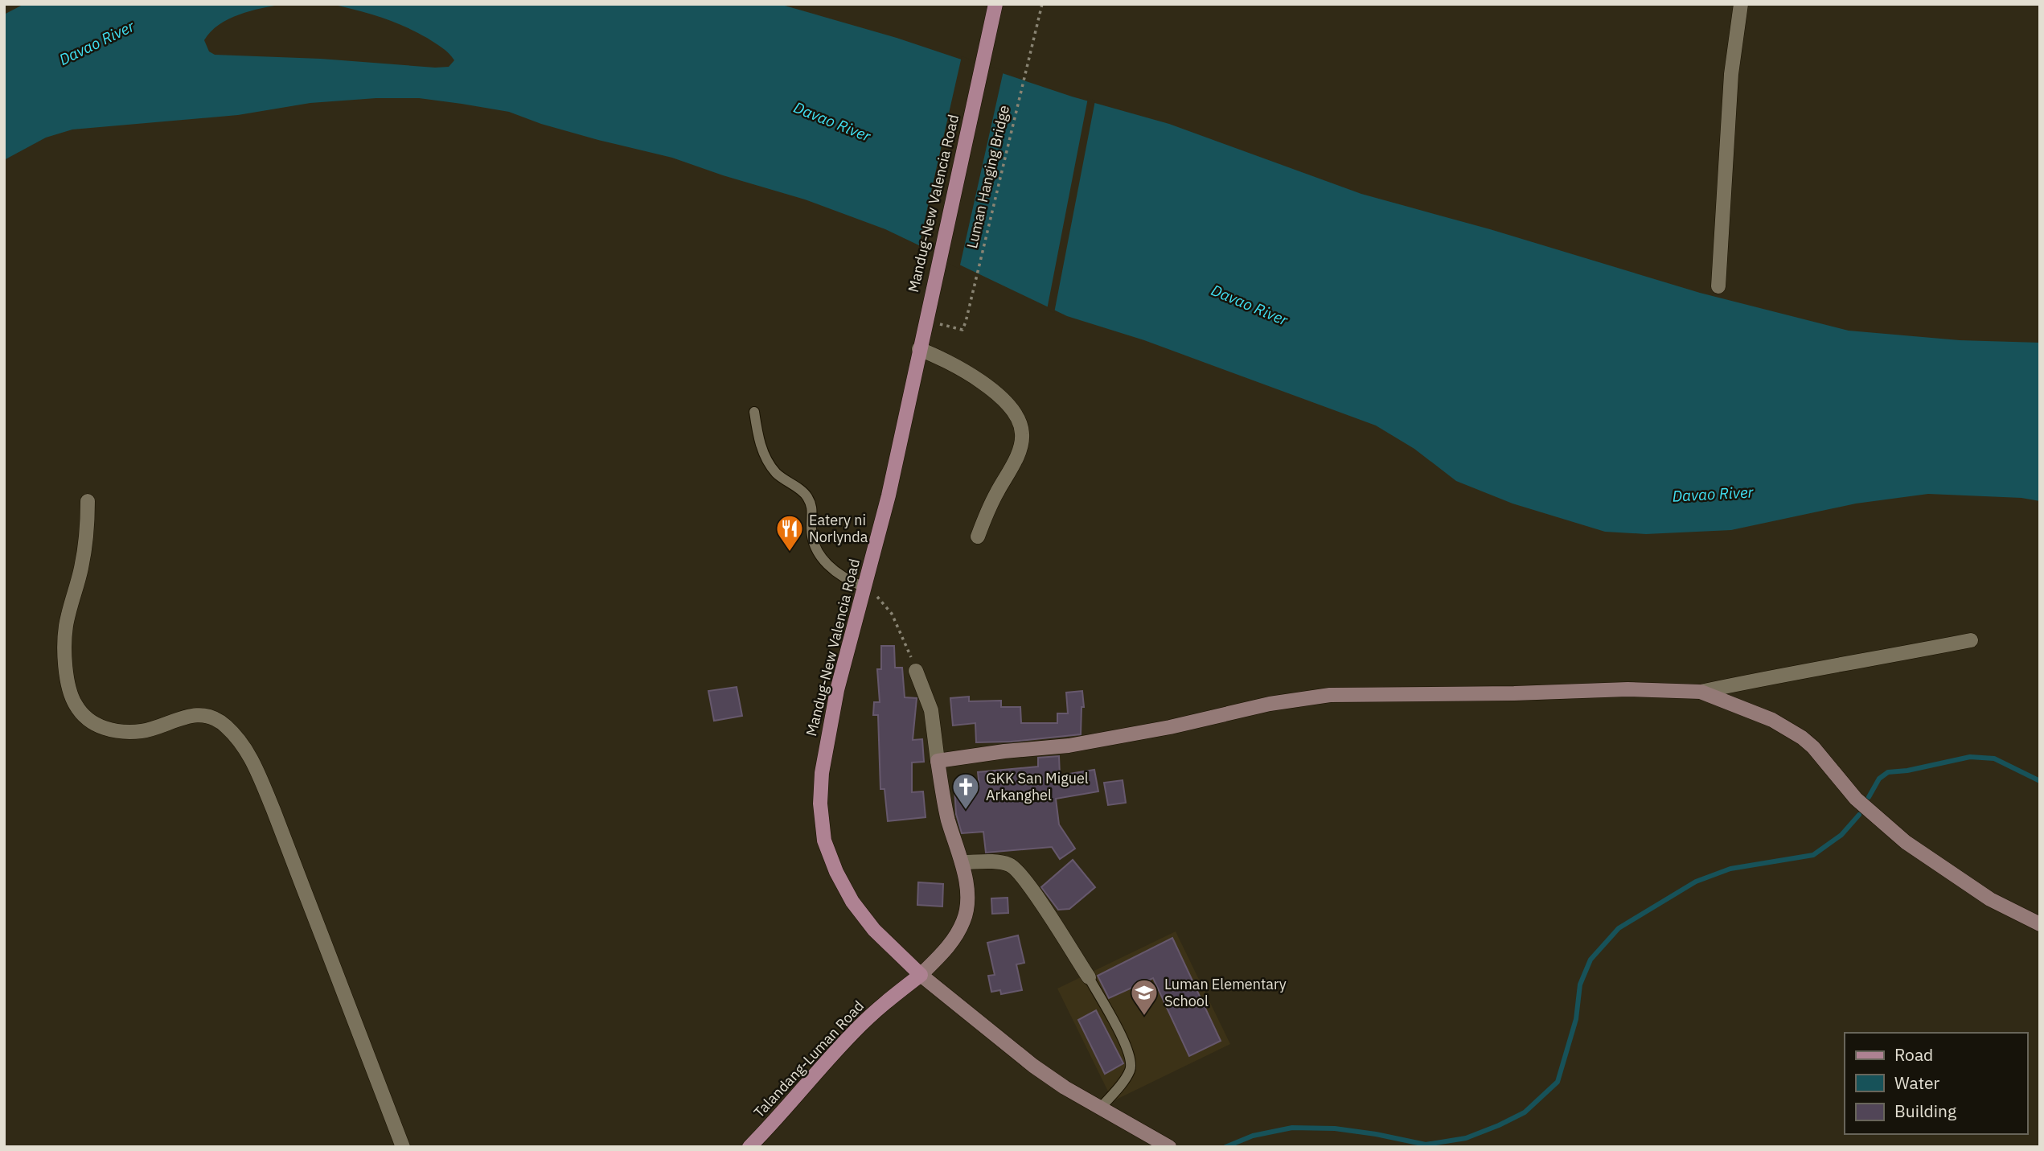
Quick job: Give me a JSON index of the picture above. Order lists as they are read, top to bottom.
{
  "streets": {
    "main road": ["Mandug-New Valencia Road", "Talandang-Luman Road"],
    "path": ["Luman Hanging Bridge"]
  },
  "crossings": [
    ["Luman Hanging Bridge", "Mandug-New Valencia Road"],
    ["Mandug-New Valencia Road", "Talandang-Luman Road"]
  ],
  "water": ["Davao River"],
  "places": {
    "restaurant": ["Eatery ni Norlynda"],
    "church": ["GKK San Miguel Arkanghel"],
    "school or university": ["Luman Elementary School"]
  },
  "legend": ["Road", "Water", "Building"]
}
